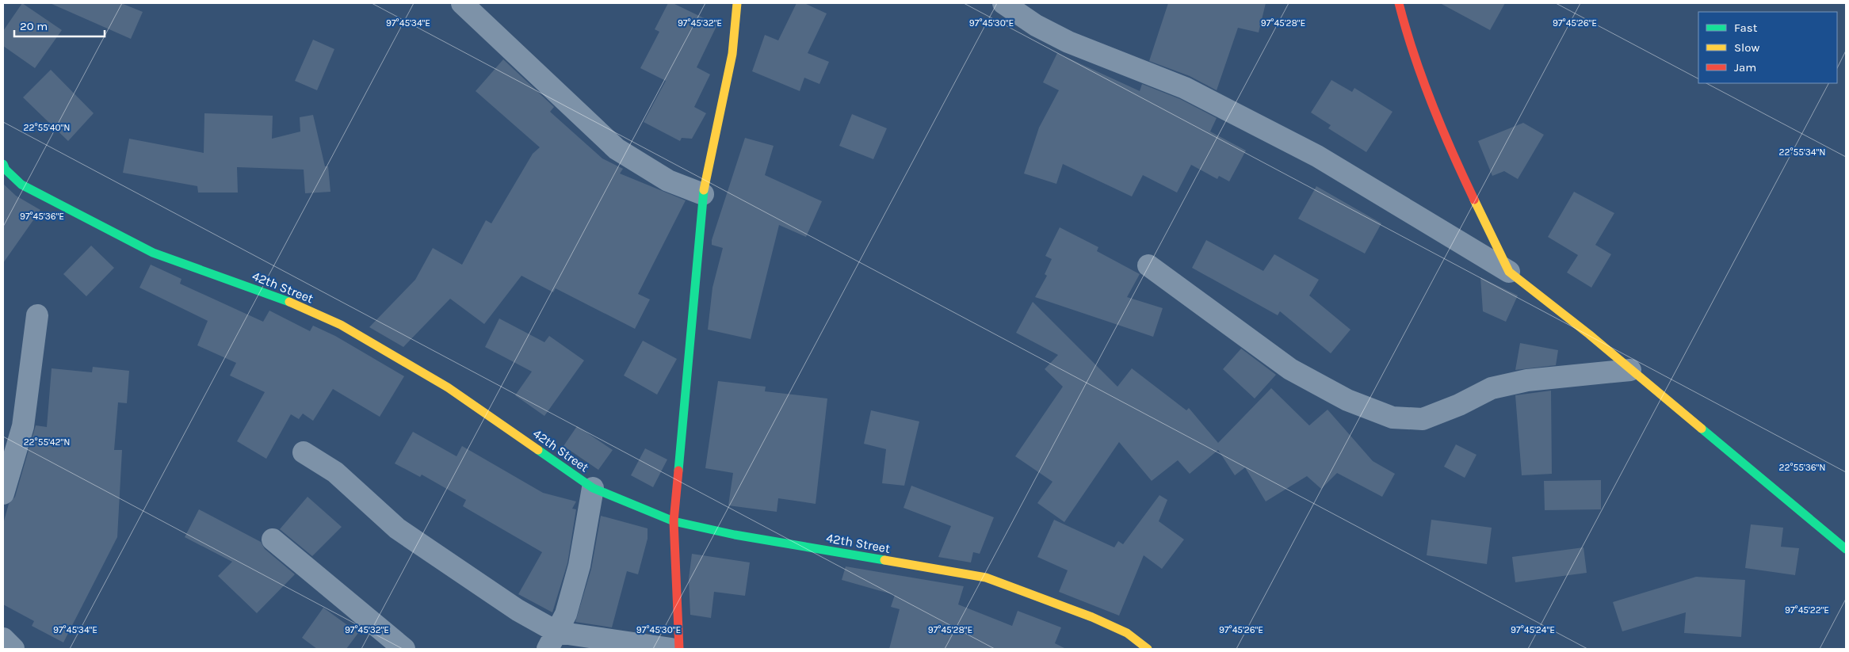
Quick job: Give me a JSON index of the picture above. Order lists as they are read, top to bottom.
{
  "streets": {
    "street": ["42th Street"]
  },
  "legend": ["Fast", "Slow", "Jam"],
  "scale_bar": "20 m",
  "coordinates": [
    "97°45'34\"E",
    "97°45'32\"E",
    "97°45'30\"E",
    "97°45'28\"E",
    "97°45'26\"E",
    "22°55'40\"N",
    "22°55'34\"N",
    "97°45'36\"E",
    "22°55'42\"N",
    "22°55'36\"N",
    "97°45'22\"E",
    "97°45'24\"E"
  ]
}
